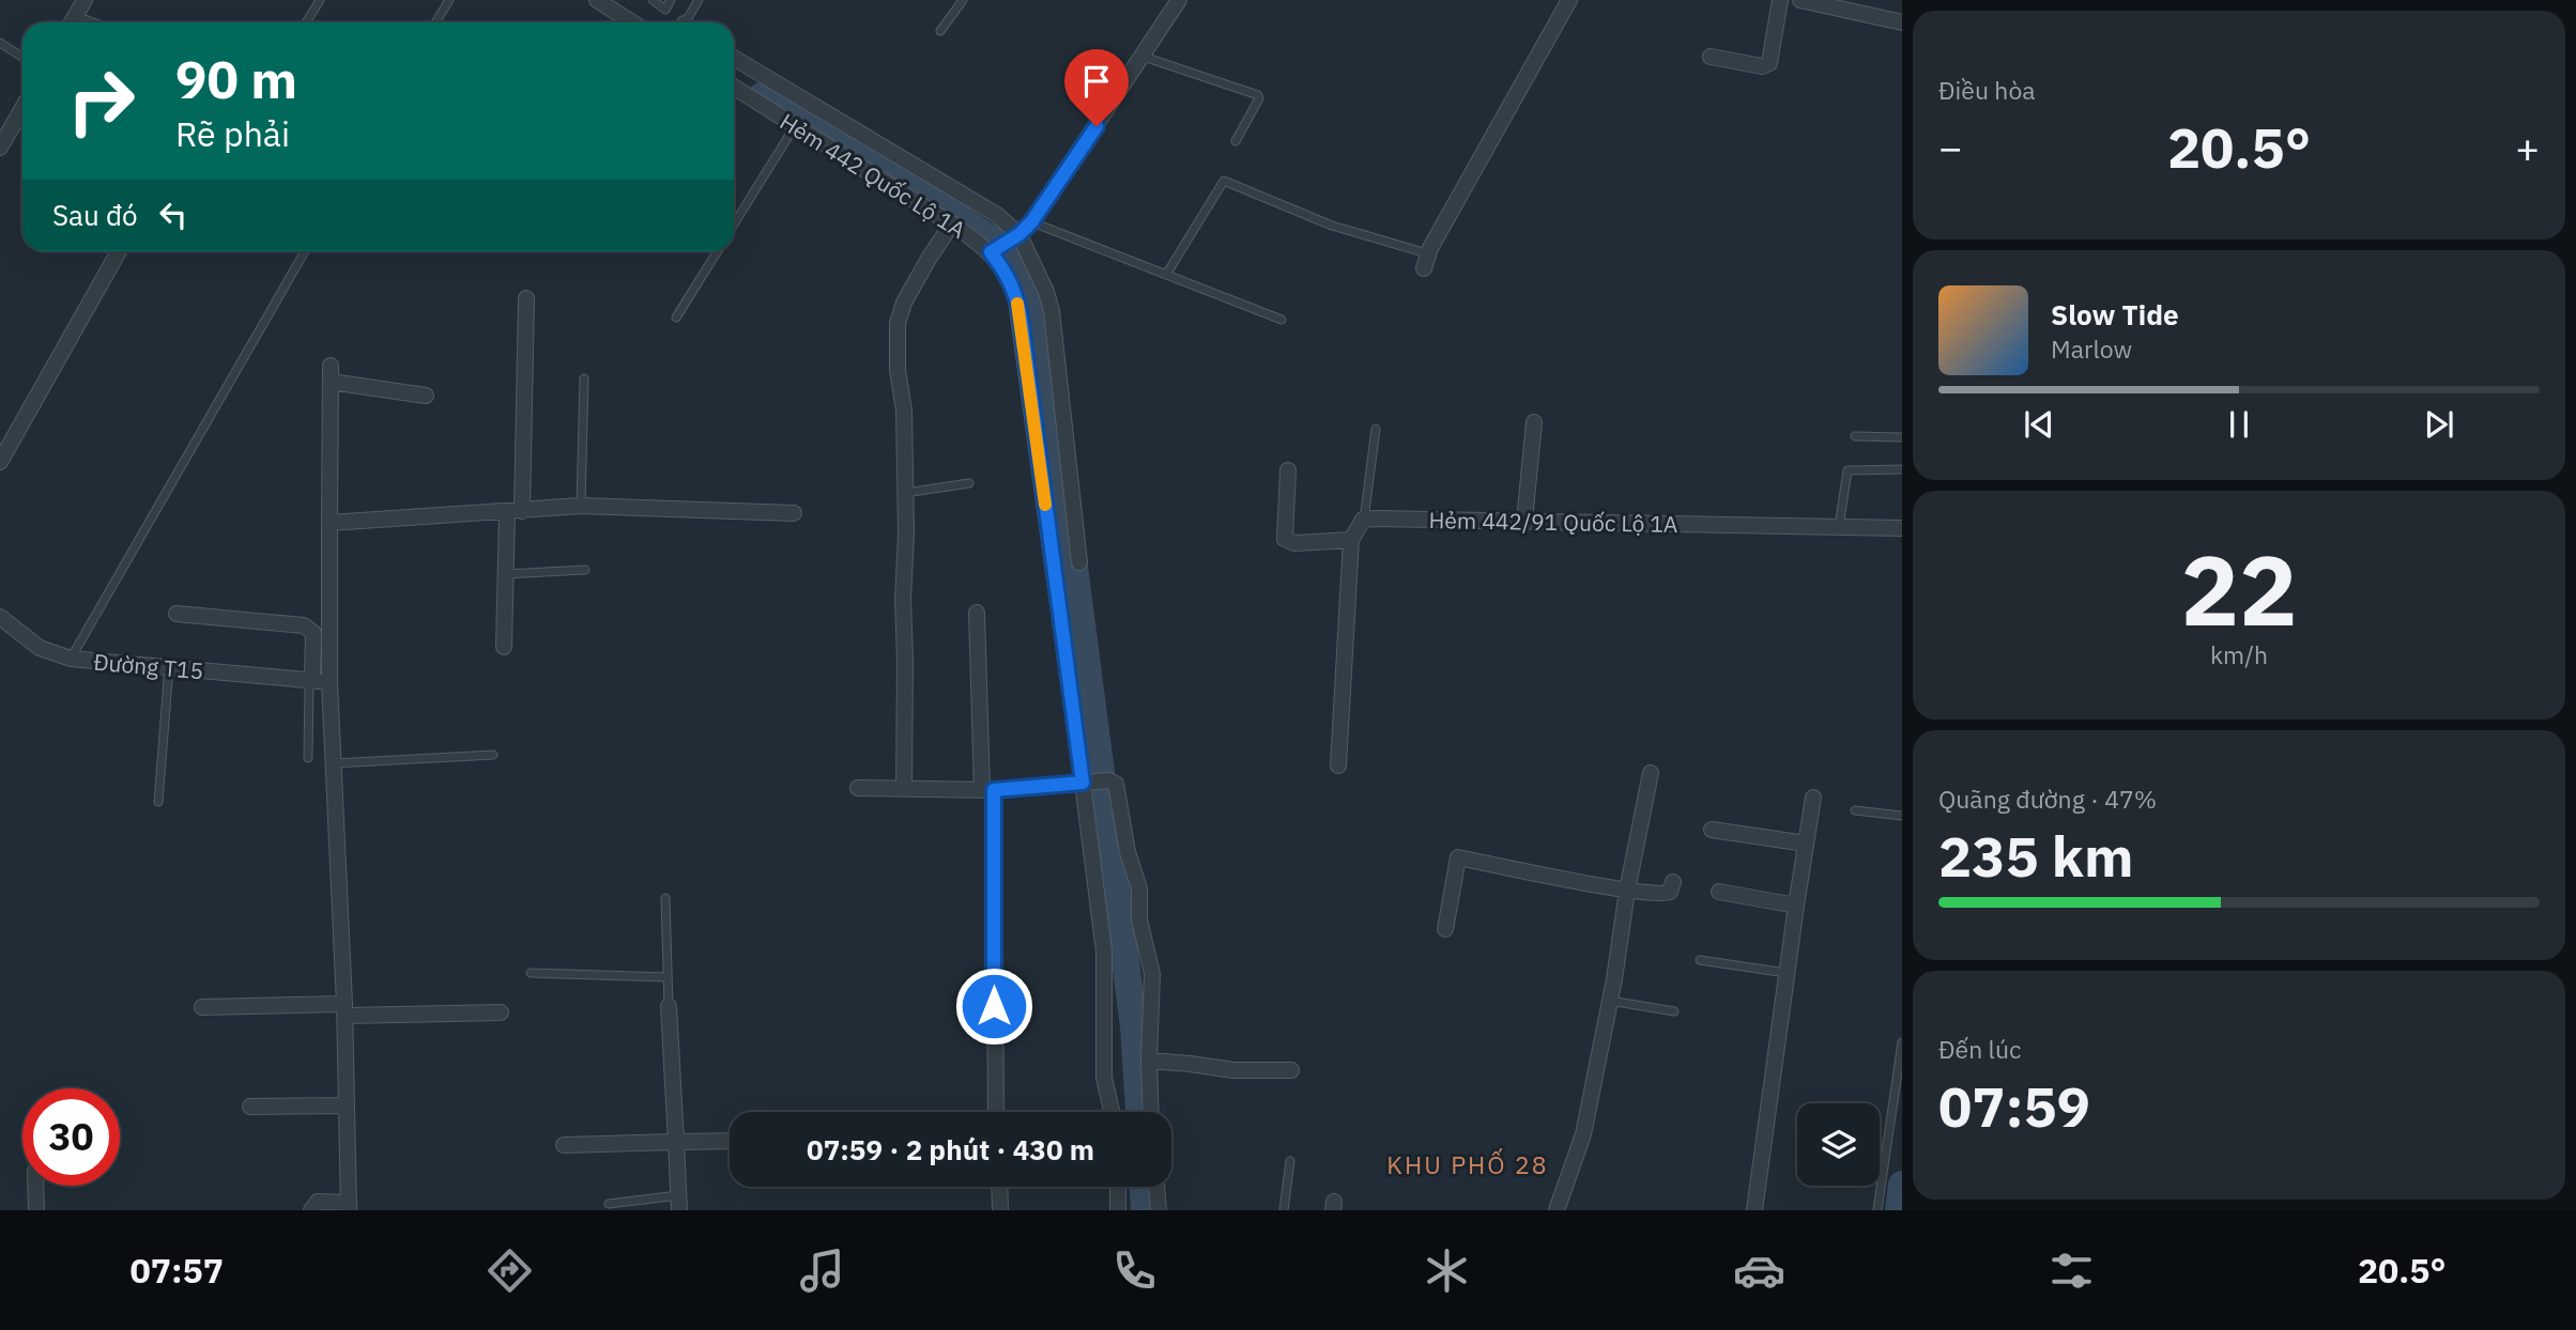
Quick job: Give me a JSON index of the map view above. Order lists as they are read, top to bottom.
{
  "streets": {
    "street": ["Hẻm 442 Quốc Lộ 1A", "Hẻm 442/91 Quốc Lộ 1A", "Đường T15"]
  },
  "districts": ["KHU PHỐ 28"],
  "page": {
    "tile": [
      "Điều hòa",
      ["22", "km/h"],
      ["Quãng đường · 47%", "235 km"],
      ["Đến lúc", "07:59"]
    ],
    "turn": ["90 m", "Rẽ phải"],
    "heat": ["−", "20.5°", "+"],
    "then": "Sau đó",
    "song": ["Slow Tide", "Marlow"],
    "limit": "30",
    "trip": "07:59 · 2 phút · 430 m",
    "tabs": ["07:57", "20.5°"]
  }
}
